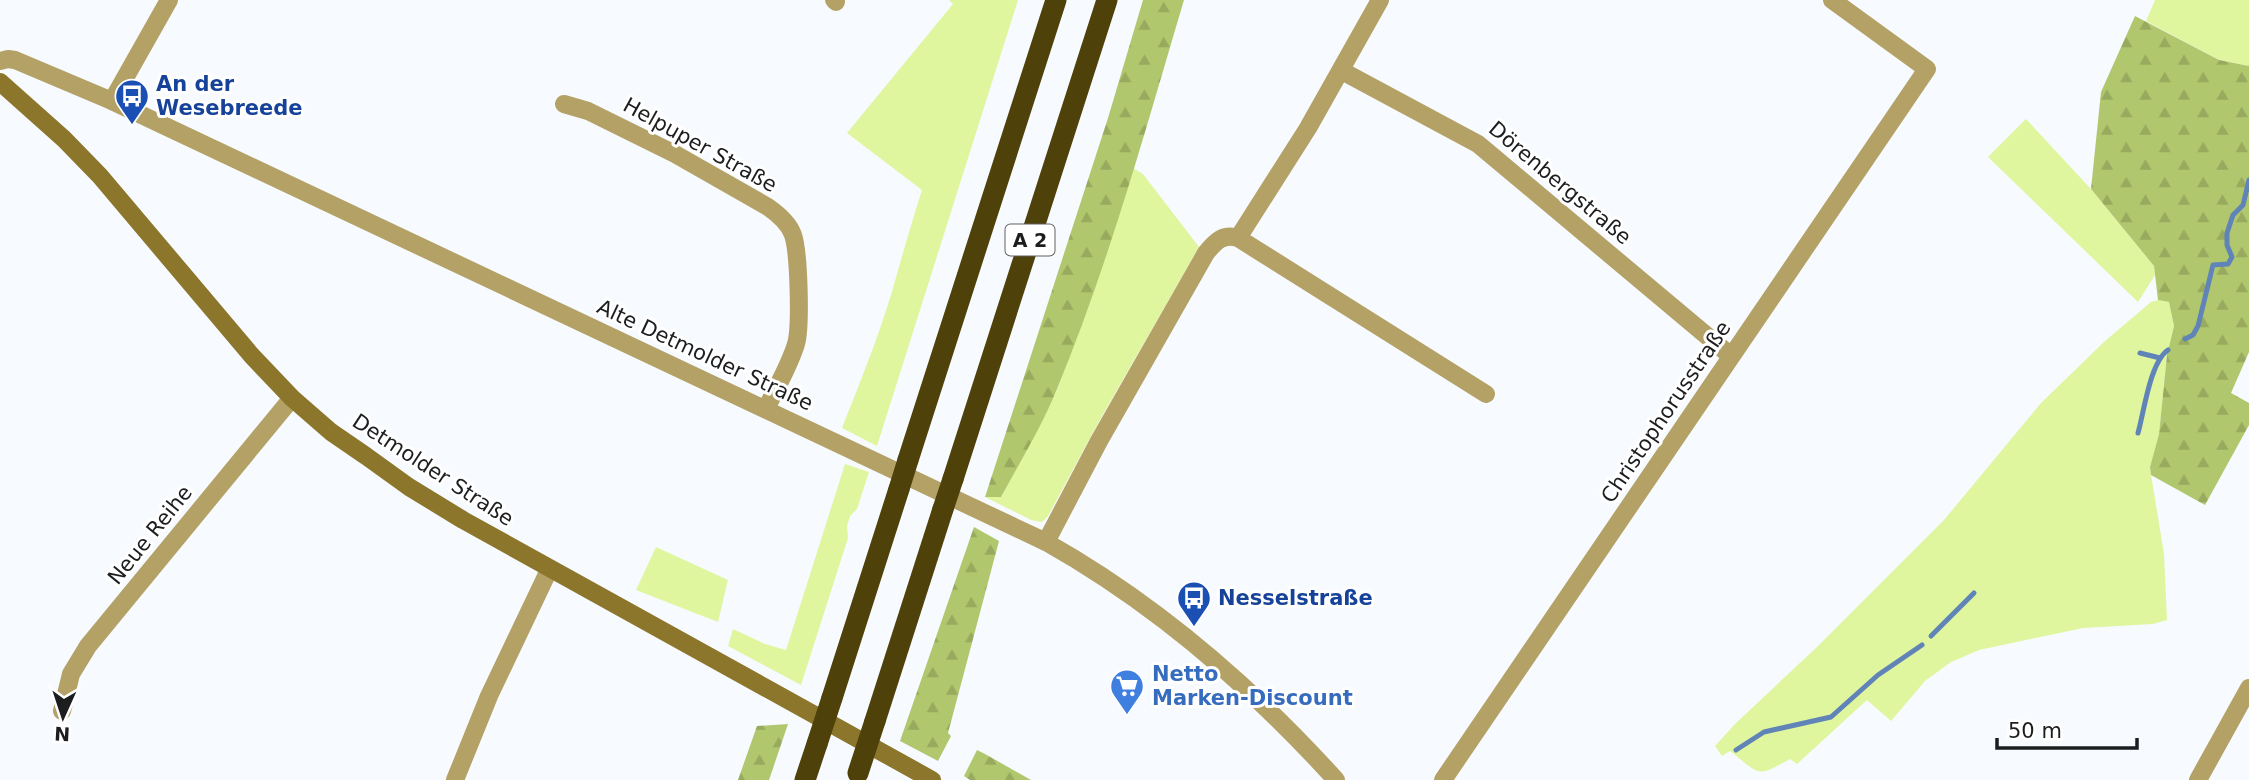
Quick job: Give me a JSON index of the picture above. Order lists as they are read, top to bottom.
{
  "streets": {
    "highway": ["A 2"],
    "street": [
      "Helpuper Straße",
      "Dörenbergstraße",
      "Alte Detmolder Straße",
      "Christophorusstraße",
      "Detmolder Straße",
      "Neue Reihe"
    ]
  },
  "crossings": [
    ["Helpuper Straße", "Alte Detmolder Straße"],
    ["Dörenbergstraße", "Christophorusstraße"],
    ["Detmolder Straße", "Neue Reihe"]
  ],
  "places": {
    "bus stop": ["An der Wesebreede", "Nesselstraße"],
    "supermarket": ["Netto Marken-Discount"]
  },
  "scale_bar": "50 m",
  "north": "bottom"
}
